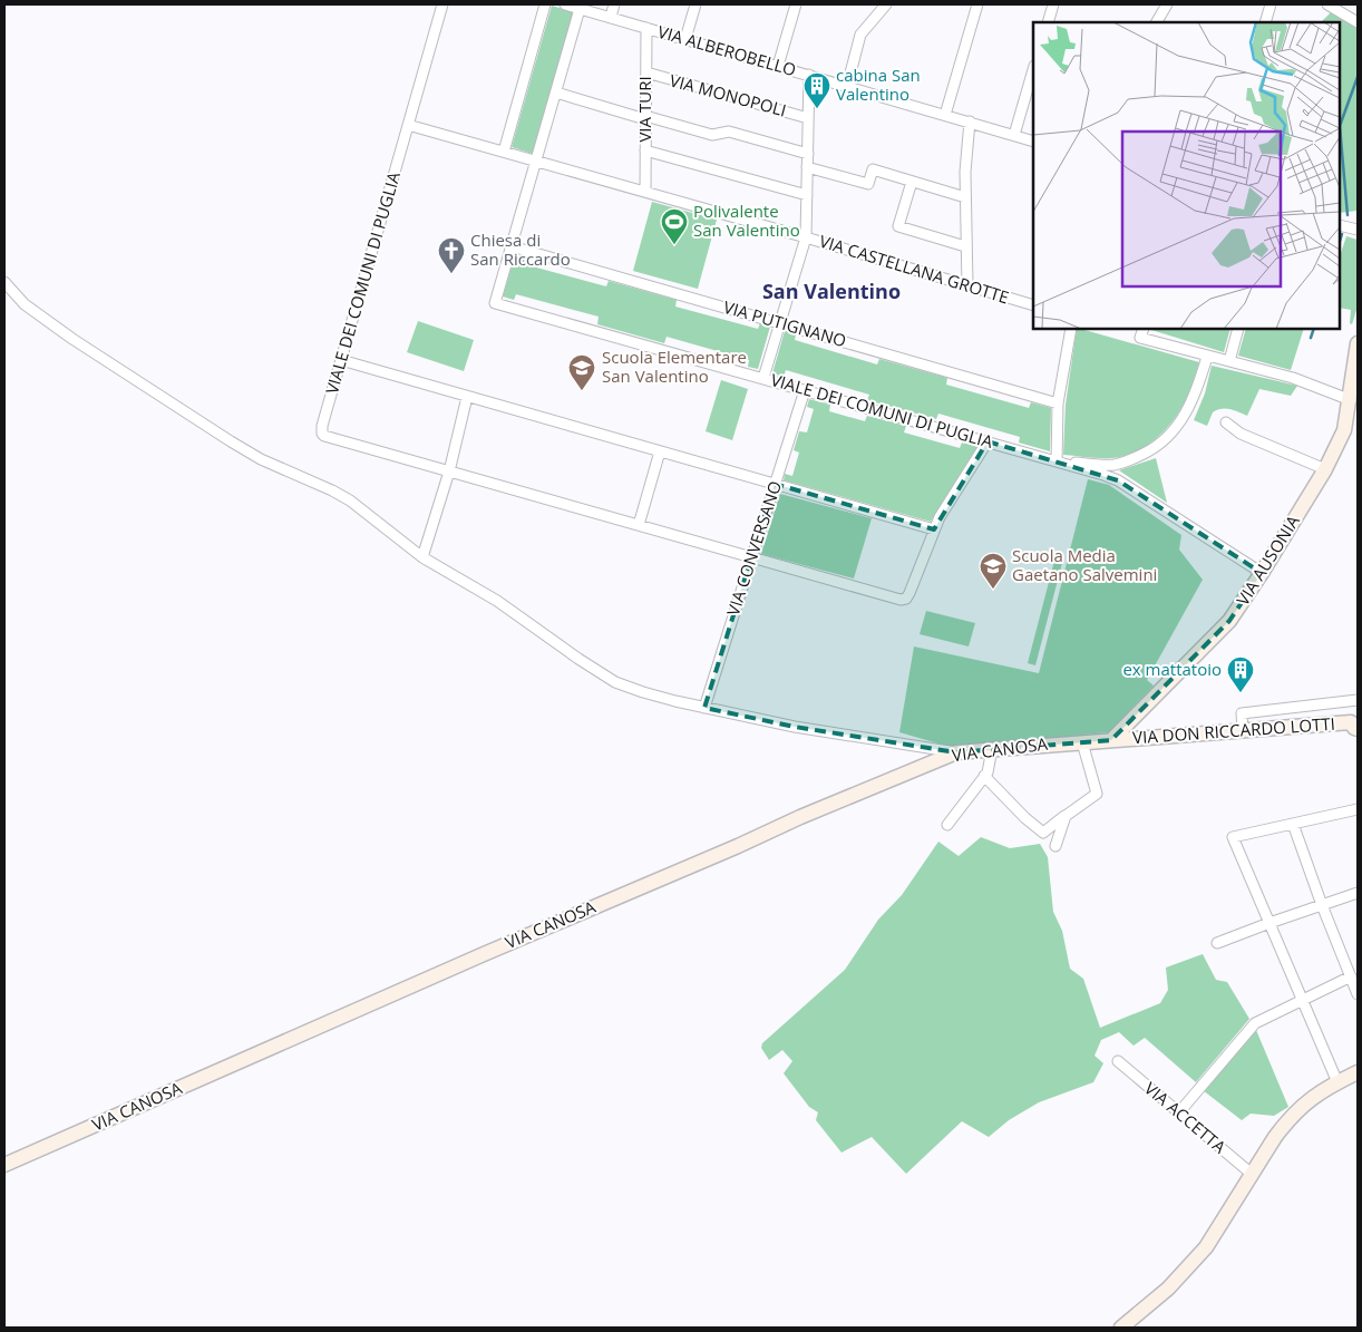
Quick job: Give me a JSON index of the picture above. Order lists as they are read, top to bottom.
{
  "streets": {
    "main road": ["VIA AUSONIA", "VIA DON RICCARDO LOTTI", "VIA CANOSA"],
    "street": [
      "VIA ALBEROBELLO",
      "VIA MONOPOLI",
      "VIA TURI",
      "VIA CASTELLANA GROTTE",
      "VIALE DEI COMUNI DI PUGLIA",
      "VIA PUTIGNANO",
      "VIA CONVERSANO",
      "VIA ACCETTA"
    ]
  },
  "crossings": [
    ["VIA ALBEROBELLO", "VIA TURI"],
    ["VIA ALBEROBELLO", "VIALE DEI COMUNI DI PUGLIA"],
    ["VIA MONOPOLI", "VIA TURI"],
    ["VIA TURI", "VIA CASTELLANA GROTTE"],
    ["VIA CASTELLANA GROTTE", "VIALE DEI COMUNI DI PUGLIA"],
    ["VIALE DEI COMUNI DI PUGLIA", "VIA PUTIGNANO"],
    ["VIALE DEI COMUNI DI PUGLIA", "VIA CONVERSANO"],
    ["VIALE DEI COMUNI DI PUGLIA", "VIA AUSONIA"],
    ["VIA AUSONIA", "VIA DON RICCARDO LOTTI"],
    ["VIA AUSONIA", "VIA CANOSA"],
    ["VIA DON RICCARDO LOTTI", "VIA CANOSA"]
  ],
  "districts": ["San Valentino"],
  "places": {
    "building": ["cabina San Valentino", "ex mattatoio"],
    "sports": ["Polivalente San Valentino"],
    "church": ["Chiesa di San Riccardo"],
    "school or university": ["Scuola Elementare San Valentino", "Scuola Media Gaetano Salvemini"]
  }
}
